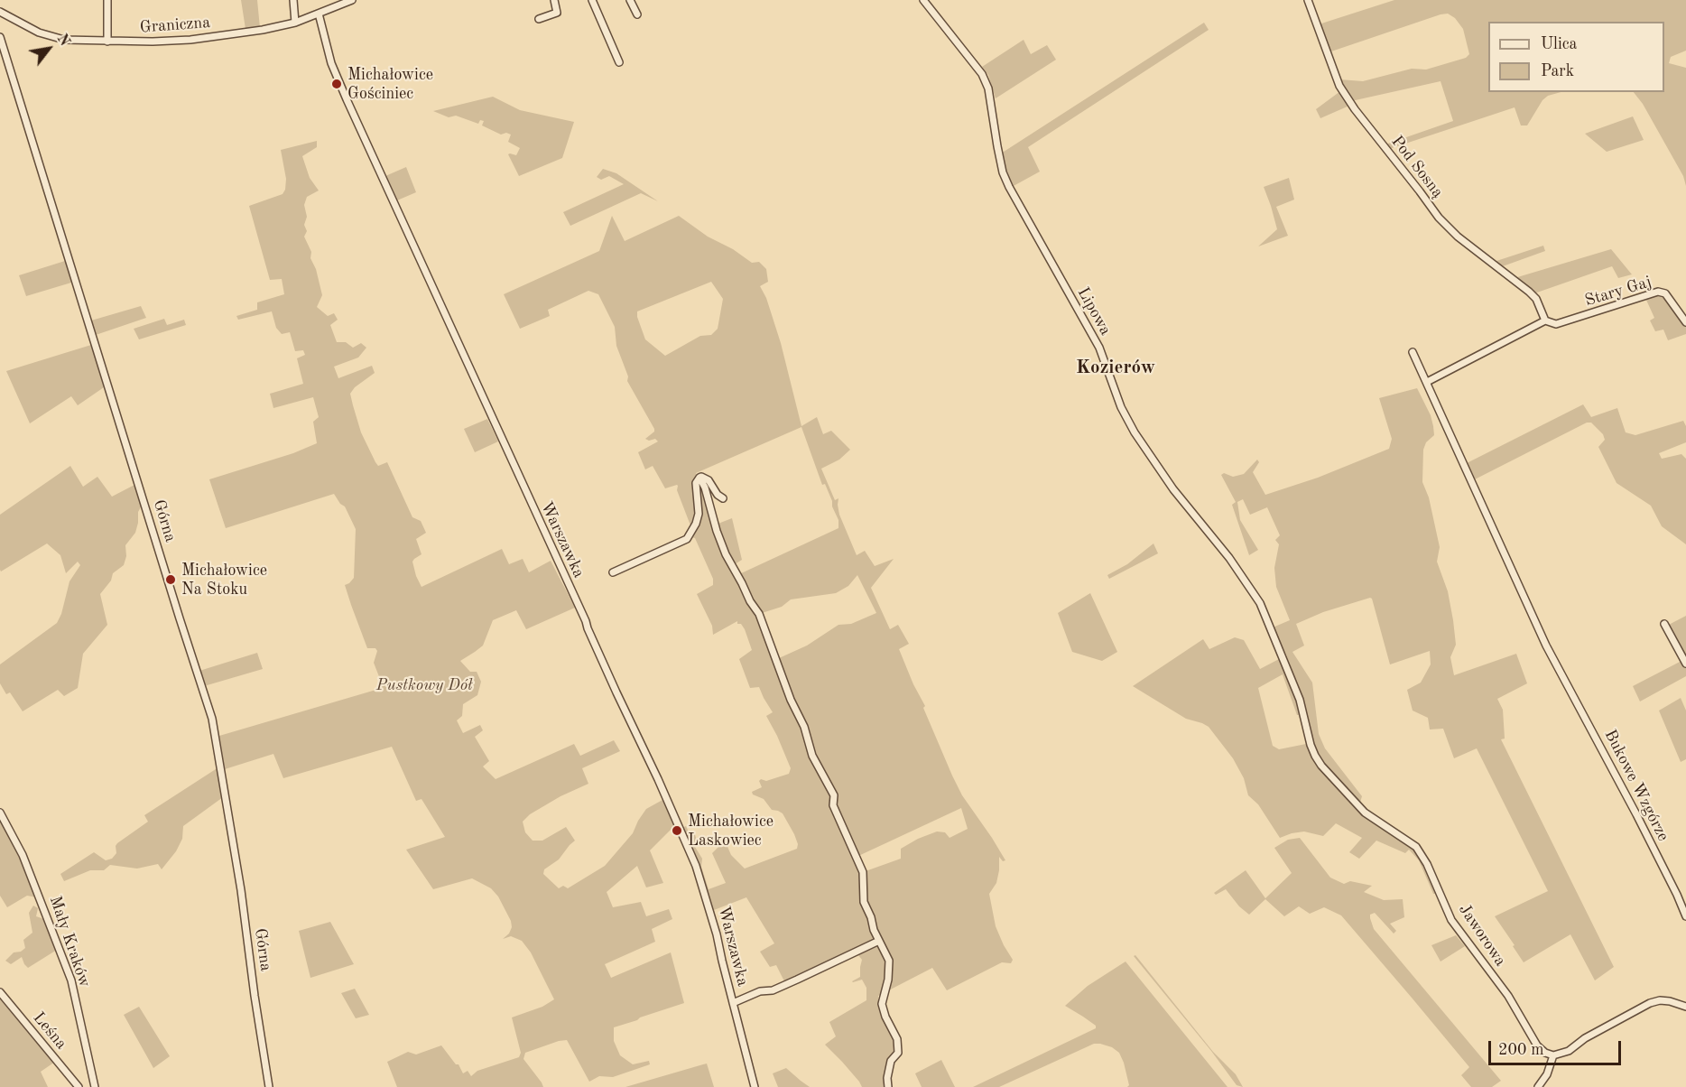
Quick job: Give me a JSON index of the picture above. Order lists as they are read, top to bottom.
{
  "streets": {
    "street": [
      "Graniczna",
      "Pod Sosną",
      "Stary Gaj",
      "Lipowa",
      "Górna",
      "Warszawka",
      "Bukowe Wzgórze",
      "Jaworowa",
      "Mały Kraków",
      "Leśna"
    ]
  },
  "crossings": [
    ["Graniczna", "Warszawka"],
    ["Pod Sosną", "Stary Gaj"],
    ["Lipowa", "Jaworowa"]
  ],
  "districts": ["Kozierów"],
  "parks": ["Pustkowy Dół"],
  "places": ["Michałowice Gościniec", "Michałowice Na Stoku", "Michałowice Laskowiec"],
  "legend": ["Ulica", "Park"],
  "scale_bar": "200 m",
  "north": "top right"
}
